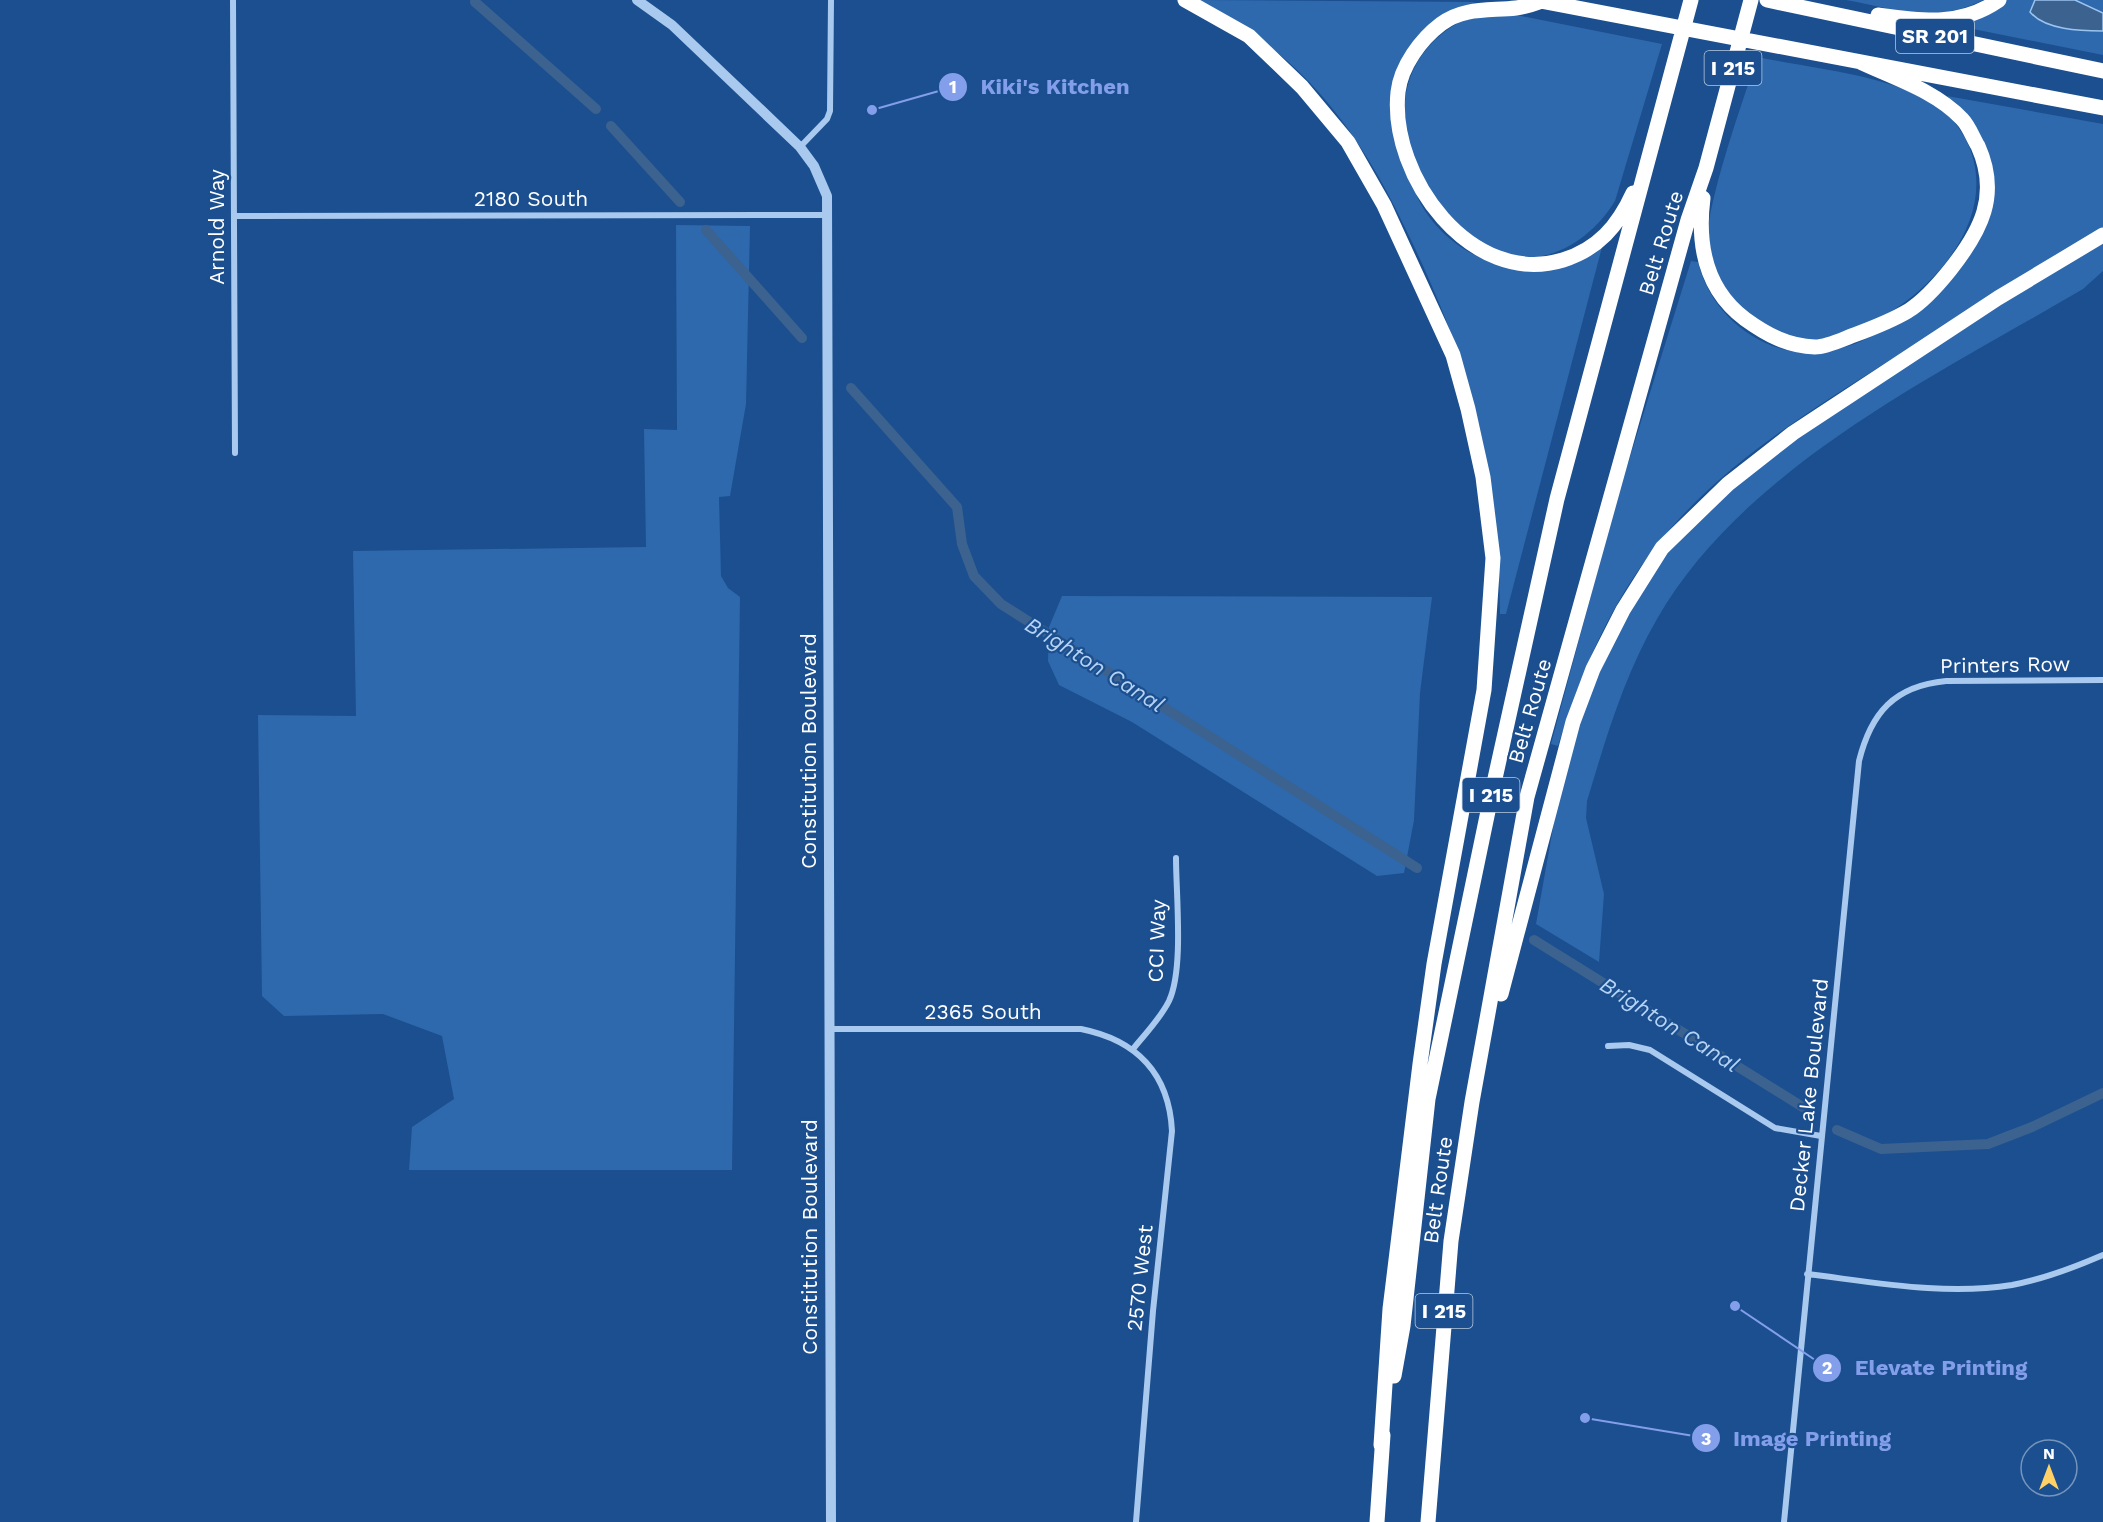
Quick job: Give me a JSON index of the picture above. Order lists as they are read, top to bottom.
{
  "streets": {
    "highway": ["SR 201", "I 215", "Belt Route"],
    "street": [
      "2180 South",
      "Arnold Way",
      "Printers Row",
      "Constitution Boulevard",
      "CCI Way",
      "2365 South",
      "Decker Lake Boulevard",
      "2570 West"
    ]
  },
  "crossings": [
    ["2180 South", "Arnold Way"],
    ["2180 South", "Constitution Boulevard"],
    ["Printers Row", "Decker Lake Boulevard"],
    ["Constitution Boulevard", "2365 South"],
    ["CCI Way", "2365 South"],
    ["CCI Way", "2570 West"],
    ["2365 South", "2570 West"]
  ],
  "water": ["Brighton Canal"],
  "places": ["Kiki's Kitchen", "Elevate Printing", "Image Printing"],
  "north": "top"
}
